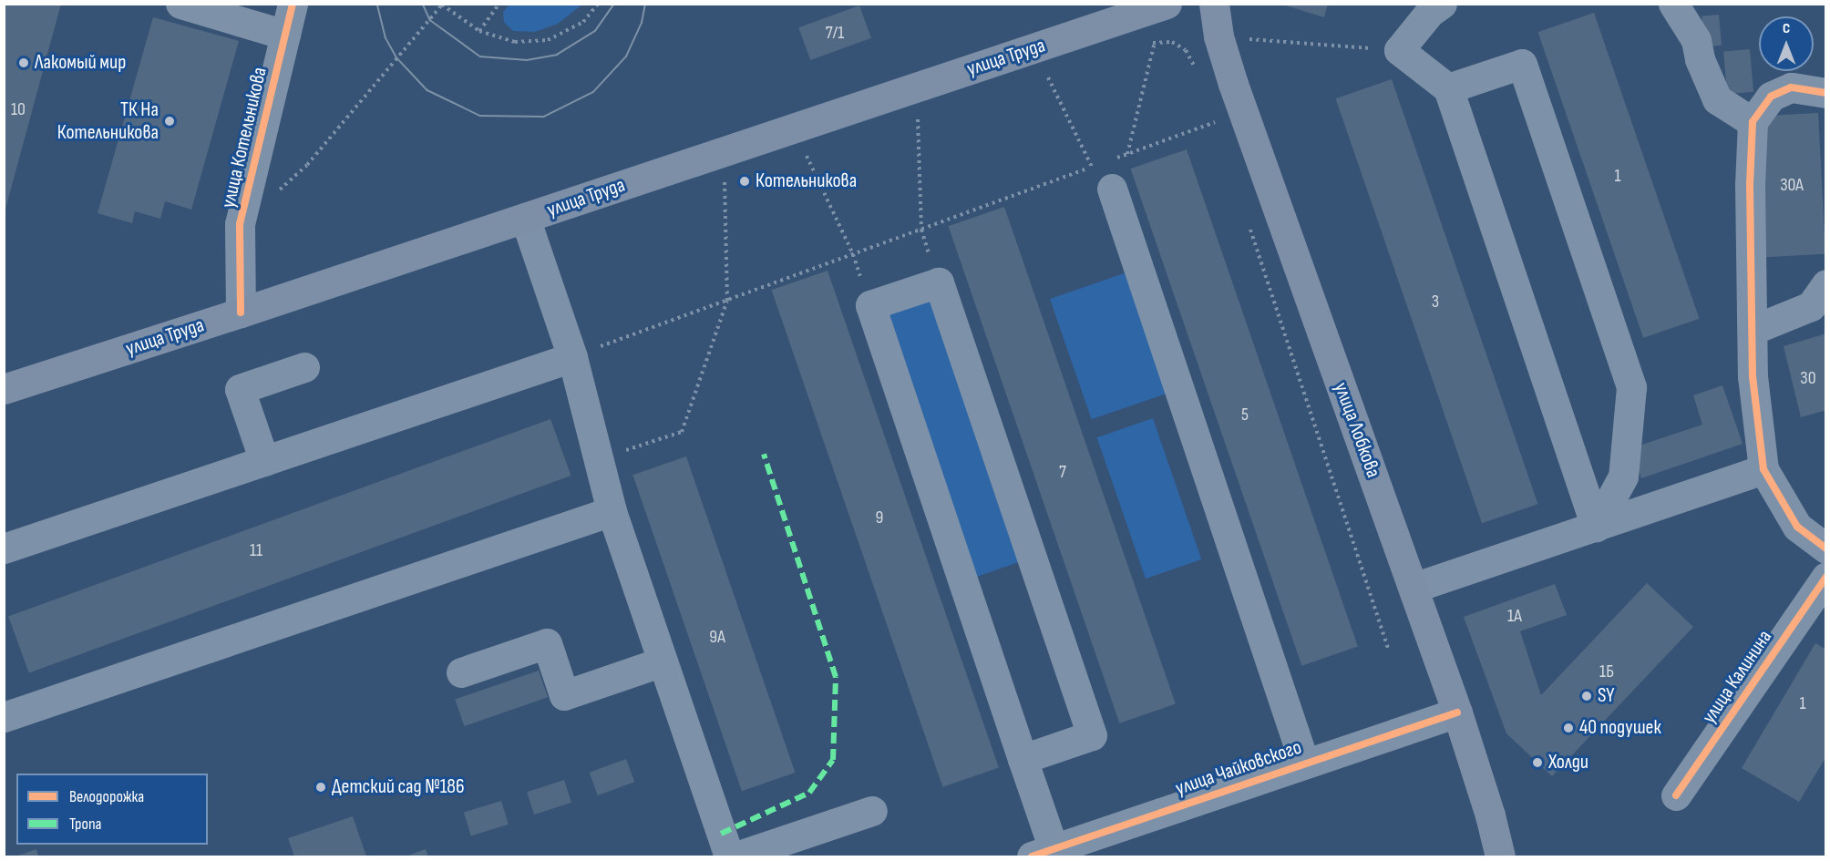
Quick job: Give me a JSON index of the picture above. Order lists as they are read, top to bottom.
{
  "streets": {
    "main road": ["улица Труда", "улица Лобкова"],
    "street": ["улица Котельникова", "улица Калинина", "улица Чайковского"]
  },
  "crossings": [
    ["улица Труда", "улица Котельникова"],
    ["улица Лобкова", "улица Чайковского"]
  ],
  "places": [
    "Лакомый мир",
    "ТК На Котельникова",
    "Котельникова",
    "SY",
    "40 подушек",
    "Холди",
    "Детский сад №186"
  ],
  "house_numbers": [
    "7/1",
    "10",
    "1",
    "30А",
    "3",
    "30",
    "5",
    "7",
    "9",
    "11",
    "1A",
    "9А",
    "1Б",
    "1"
  ],
  "legend": ["Велодорожка", "Тропа"],
  "north": "top"
}
